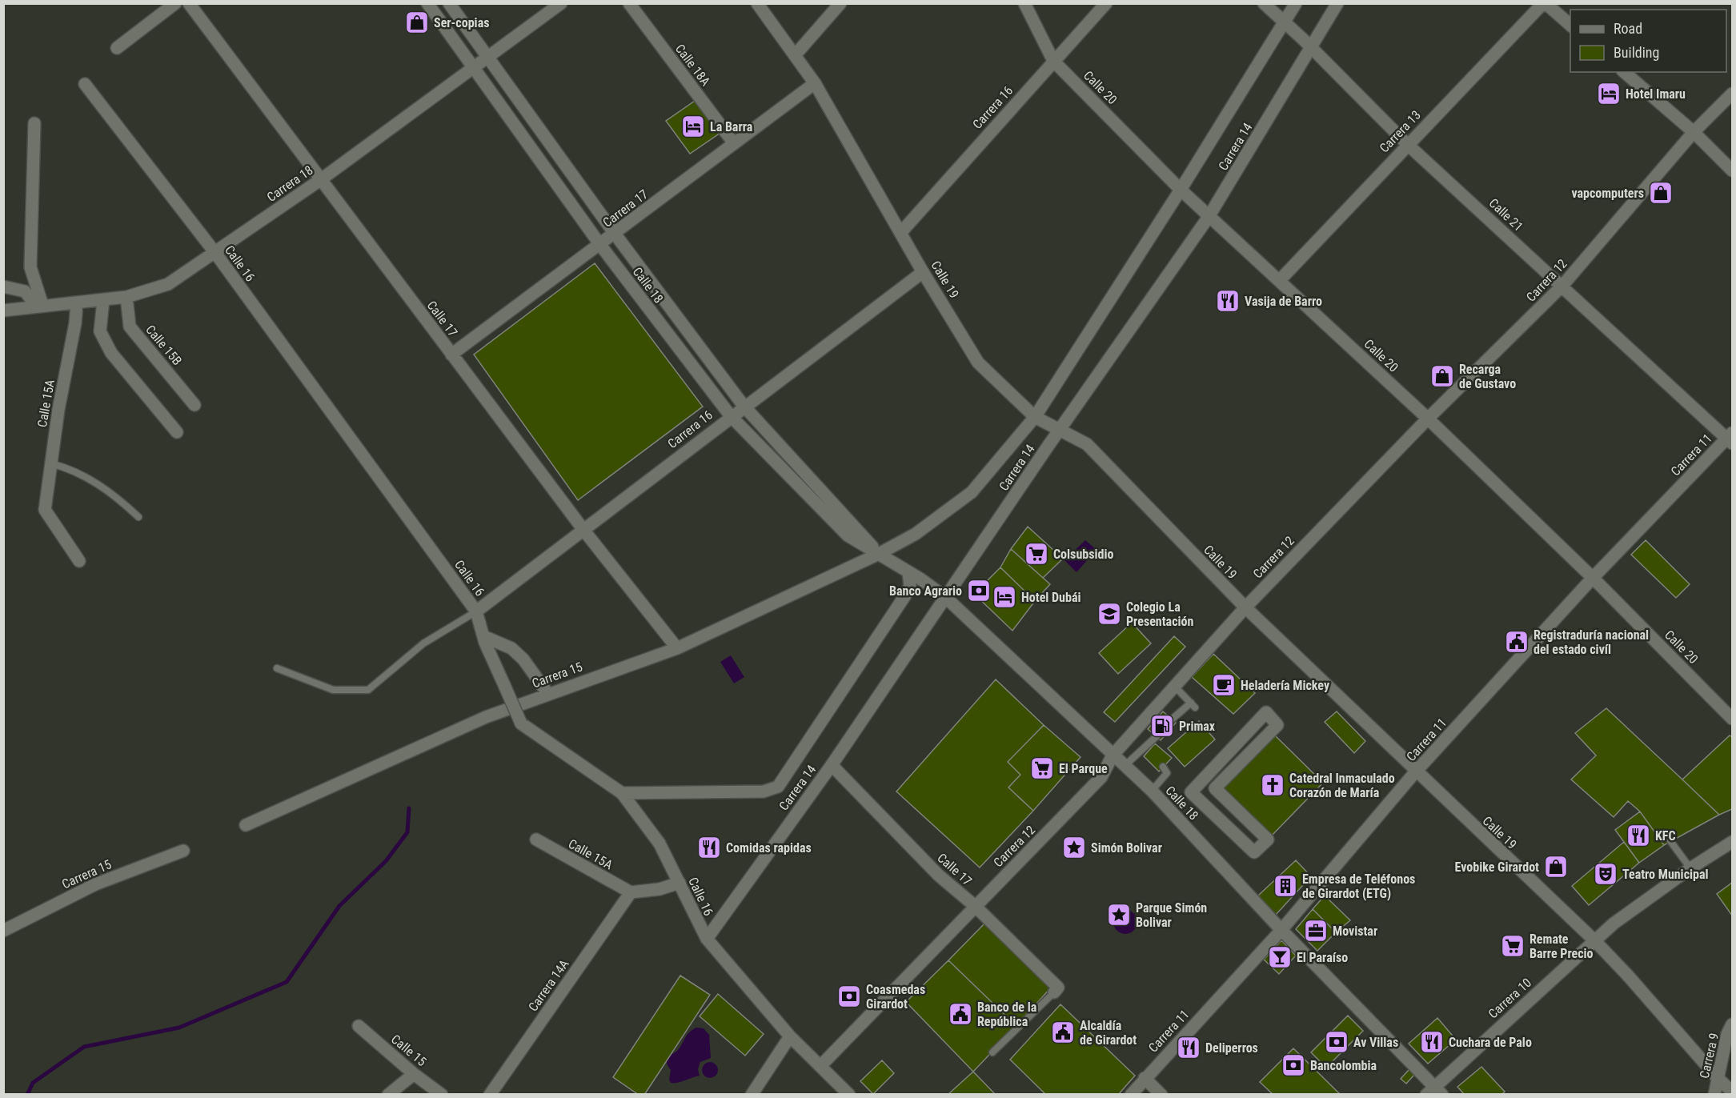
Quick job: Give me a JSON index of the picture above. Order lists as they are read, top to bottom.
{
  "streets": {
    "street": [
      "Calle 18A",
      "Calle 20",
      "Carrera 16",
      "Carrera 13",
      "Carrera 14",
      "Carrera 18",
      "Carrera 17",
      "Calle 21",
      "Calle 16",
      "Calle 19",
      "Carrera 12",
      "Calle 18",
      "Calle 17",
      "Calle 15B",
      "Calle 15A",
      "Carrera 11",
      "Carrera 15",
      "Carrera 14A",
      "Carrera 10",
      "Calle 15",
      "Carrera 9"
    ]
  },
  "crossings": [
    ["Calle 18A", "Carrera 17"],
    ["Calle 20", "Carrera 16"],
    ["Calle 20", "Carrera 13"],
    ["Calle 20", "Carrera 14"],
    ["Calle 20", "Carrera 12"],
    ["Calle 20", "Carrera 11"],
    ["Carrera 16", "Calle 16"],
    ["Carrera 16", "Calle 19"],
    ["Carrera 16", "Calle 18"],
    ["Carrera 16", "Calle 17"],
    ["Carrera 13", "Calle 21"],
    ["Carrera 14", "Calle 21"],
    ["Carrera 14", "Calle 16"],
    ["Carrera 14", "Calle 19"],
    ["Carrera 14", "Calle 18"],
    ["Carrera 14", "Calle 17"],
    ["Carrera 14", "Carrera 15"],
    ["Carrera 18", "Calle 16"],
    ["Carrera 18", "Calle 18"],
    ["Carrera 18", "Calle 17"],
    ["Carrera 18", "Calle 15B"],
    ["Carrera 18", "Calle 15A"],
    ["Carrera 17", "Calle 19"],
    ["Carrera 17", "Calle 18"],
    ["Carrera 17", "Calle 17"],
    ["Calle 21", "Carrera 12"],
    ["Calle 21", "Carrera 11"],
    ["Calle 16", "Carrera 12"],
    ["Calle 19", "Carrera 12"],
    ["Calle 19", "Carrera 11"],
    ["Calle 19", "Carrera 10"],
    ["Calle 19", "Carrera 9"],
    ["Carrera 12", "Calle 18"],
    ["Carrera 12", "Calle 17"],
    ["Calle 18", "Carrera 11"],
    ["Calle 18", "Carrera 15"],
    ["Calle 18", "Carrera 10"],
    ["Calle 17", "Carrera 15"],
    ["Calle 15A", "Carrera 14A"]
  ],
  "places": {
    "shop": [
      "Ser-copias",
      "vapcomputers",
      "Recarga de Gustavo",
      "Evobike Girardot"
    ],
    "hotel": ["Hotel Imaru", "La Barra", "Hotel Dubái"],
    "restaurant": [
      "Vasija de Barro",
      "KFC",
      "Comidas rapidas",
      "Cuchara de Palo",
      "Deliperros"
    ],
    "supermarket": ["Colsubsidio", "El Parque", "Remate Barre Precio"],
    "bank": [
      "Banco Agrario",
      "Coasmedas Girardot",
      "Av Villas",
      "Bancolombia"
    ],
    "school or university": ["Colegio La Presentación"],
    "public building": ["Registraduría nacional del estado civíl", "Banco de la República", "Alcaldía de Girardot"],
    "cafe": ["Heladería Mickey"],
    "fuel station": ["Primax"],
    "church": ["Catedral Inmaculado Corazón de María"],
    "place": ["Simón Bolivar", "Parque Simón Bolivar"],
    "theatre": ["Teatro Municipal"],
    "building": ["Empresa de Teléfonos de Girardot (ETG)"],
    "office": ["Movistar"],
    "bar": ["El Paraíso"]
  },
  "legend": ["Road", "Building"]
}
